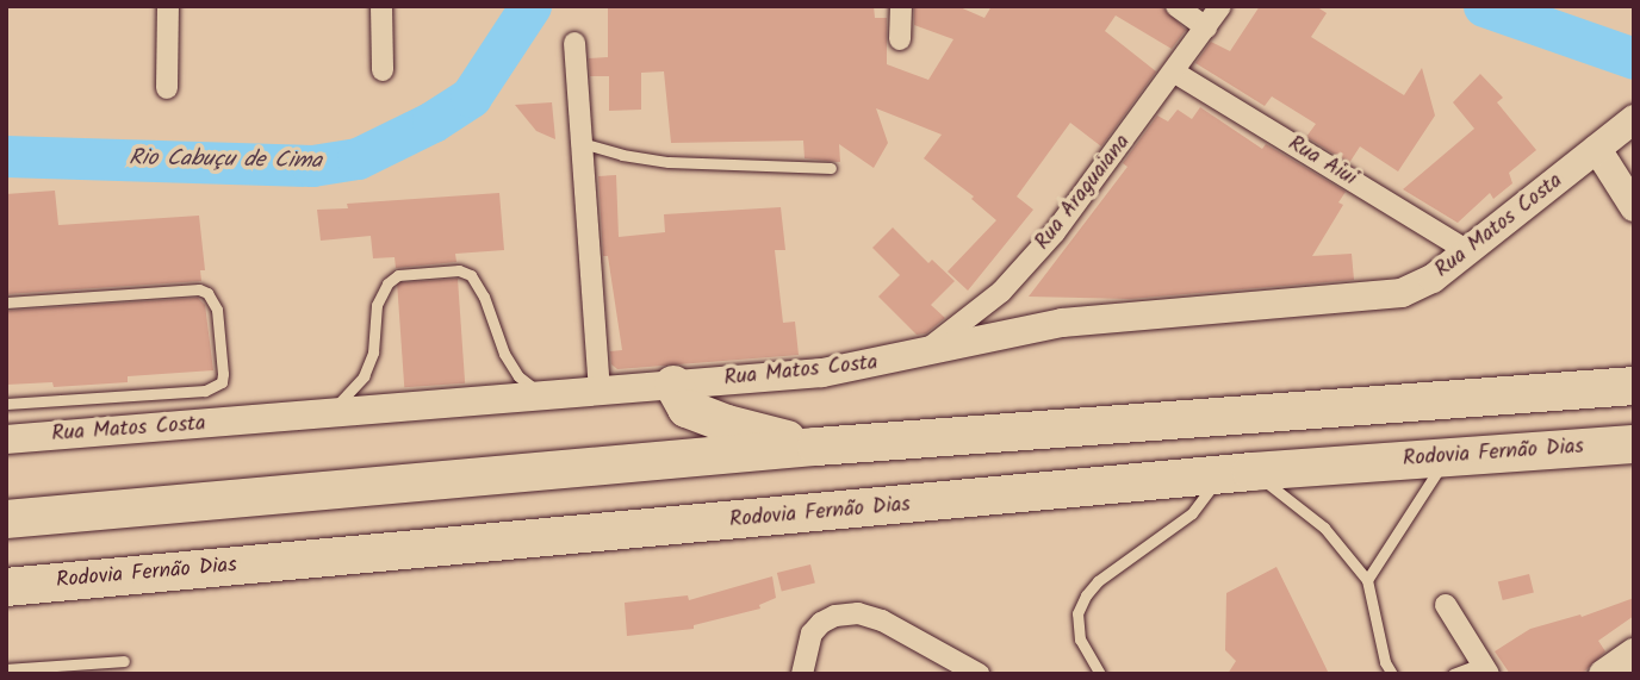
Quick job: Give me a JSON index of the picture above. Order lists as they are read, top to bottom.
{
  "streets": {
    "highway": ["Rodovia Fernão Dias"],
    "street": ["Rua Aiui", "Rua Araguaiana", "Rua Matos Costa"]
  },
  "crossings": [
    ["Rua Aiui", "Rua Araguaiana"],
    ["Rua Aiui", "Rua Matos Costa"],
    ["Rua Araguaiana", "Rua Matos Costa"]
  ],
  "water": ["Rio Cabuçu de Cima"]
}
